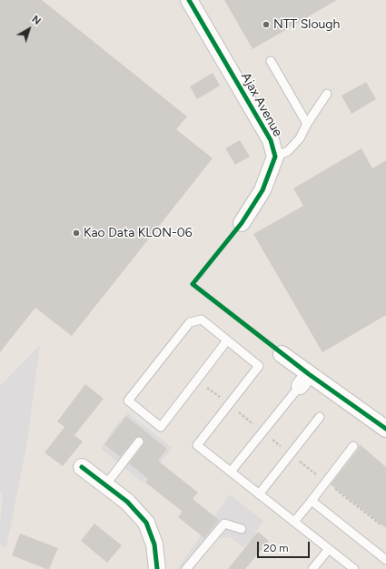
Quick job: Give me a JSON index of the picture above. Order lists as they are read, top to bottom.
{
  "streets": {
    "street": ["Ajax Avenue"]
  },
  "places": ["NTT Slough", "Kao Data KLON-06"],
  "scale_bar": "20 m",
  "north": "top right"
}
